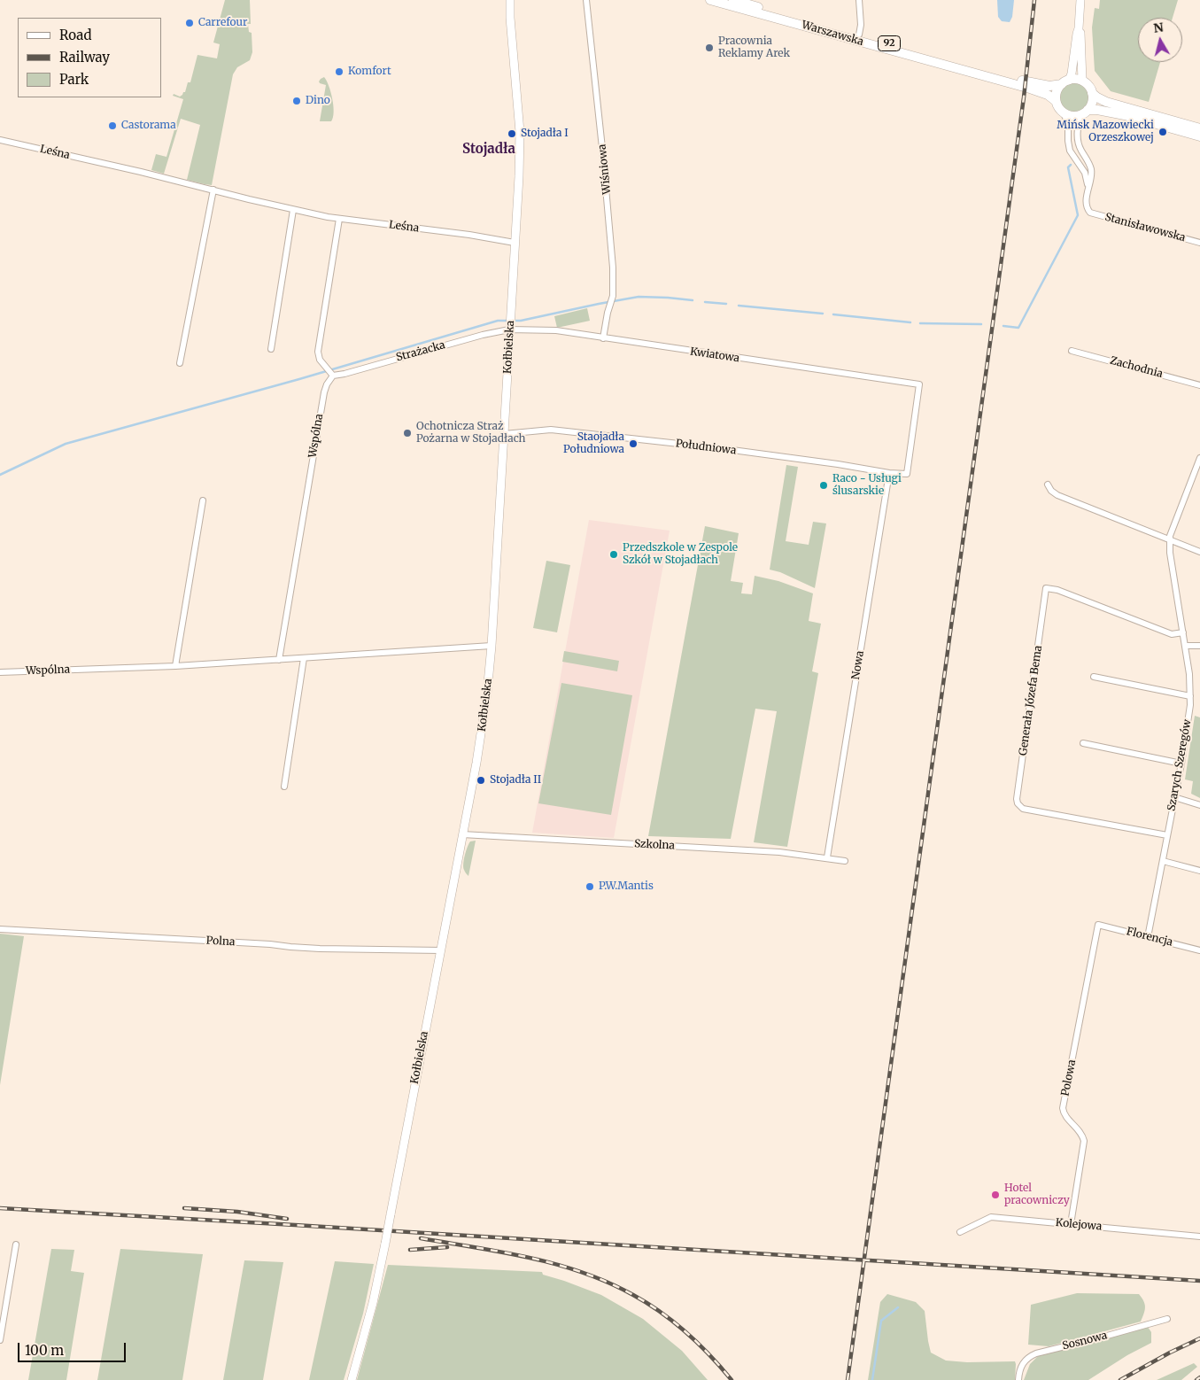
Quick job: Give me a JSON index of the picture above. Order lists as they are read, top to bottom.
{
  "streets": {
    "main road": ["Warszawska", "92"],
    "street": [
      "Leśna",
      "Wiśniowa",
      "Stanisławowska",
      "Kołbielska",
      "Strażacka",
      "Kwiatowa",
      "Zachodnia",
      "Wspólna",
      "Południowa",
      "Nowa",
      "Generała Józefa Bema",
      "Szarych Szeregów",
      "Szkolna",
      "Florencja",
      "Polna",
      "Polowa",
      "Kolejowa",
      "Sosnowa"
    ]
  },
  "crossings": [
    ["Warszawska", "92"],
    ["Leśna", "Kołbielska"],
    ["Wiśniowa", "Kwiatowa"],
    ["Kołbielska", "Strażacka"],
    ["Kołbielska", "Kwiatowa"],
    ["Kołbielska", "Wspólna"],
    ["Kołbielska", "Południowa"],
    ["Kołbielska", "Szkolna"],
    ["Kołbielska", "Polna"],
    ["Strażacka", "Kwiatowa"],
    ["Strażacka", "Wspólna"],
    ["Kwiatowa", "Południowa"],
    ["Południowa", "Nowa"],
    ["Nowa", "Szkolna"],
    ["Generała Józefa Bema", "Szarych Szeregów"],
    ["Szarych Szeregów", "Florencja"],
    ["Florencja", "Polowa"],
    ["Polowa", "Kolejowa"]
  ],
  "districts": ["Stojadła"],
  "places": [
    "Carrefour",
    "Pracownia Reklamy Arek",
    "Komfort",
    "Dino",
    "Castorama",
    "Mińsk Mazowiecki Orzeszkowej",
    "Stojadła I",
    "Ochotnicza Straż Pożarna w Stojadłach",
    "Staojadła Południowa",
    "Raco - Usługi ślusarskie",
    "Przedszkole w Zespole Szkół w Stojadłach",
    "Stojadła II",
    "P.W.Mantis",
    "Hotel pracowniczy"
  ],
  "legend": ["Road", "Railway", "Park"],
  "scale_bar": "100 m",
  "north": "top"
}
